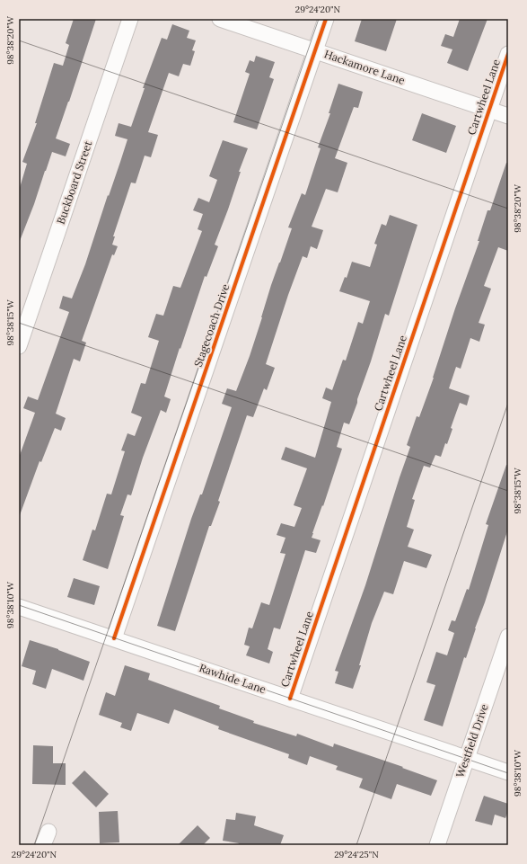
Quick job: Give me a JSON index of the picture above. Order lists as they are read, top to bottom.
{
  "streets": {
    "street": [
      "Hackamore Lane",
      "Cartwheel Lane",
      "Buckboard Street",
      "Stagecoach Drive",
      "Rawhide Lane",
      "Westfield Drive"
    ]
  },
  "crossings": [
    ["Hackamore Lane", "Cartwheel Lane"],
    ["Hackamore Lane", "Stagecoach Drive"],
    ["Cartwheel Lane", "Rawhide Lane"],
    ["Stagecoach Drive", "Rawhide Lane"],
    ["Rawhide Lane", "Westfield Drive"]
  ],
  "coordinates": [
    "29°24'20\"N",
    "98°38'20\"W",
    "98°38'15\"W",
    "98°38'10\"W",
    "29°24'25\"N"
  ]
}
